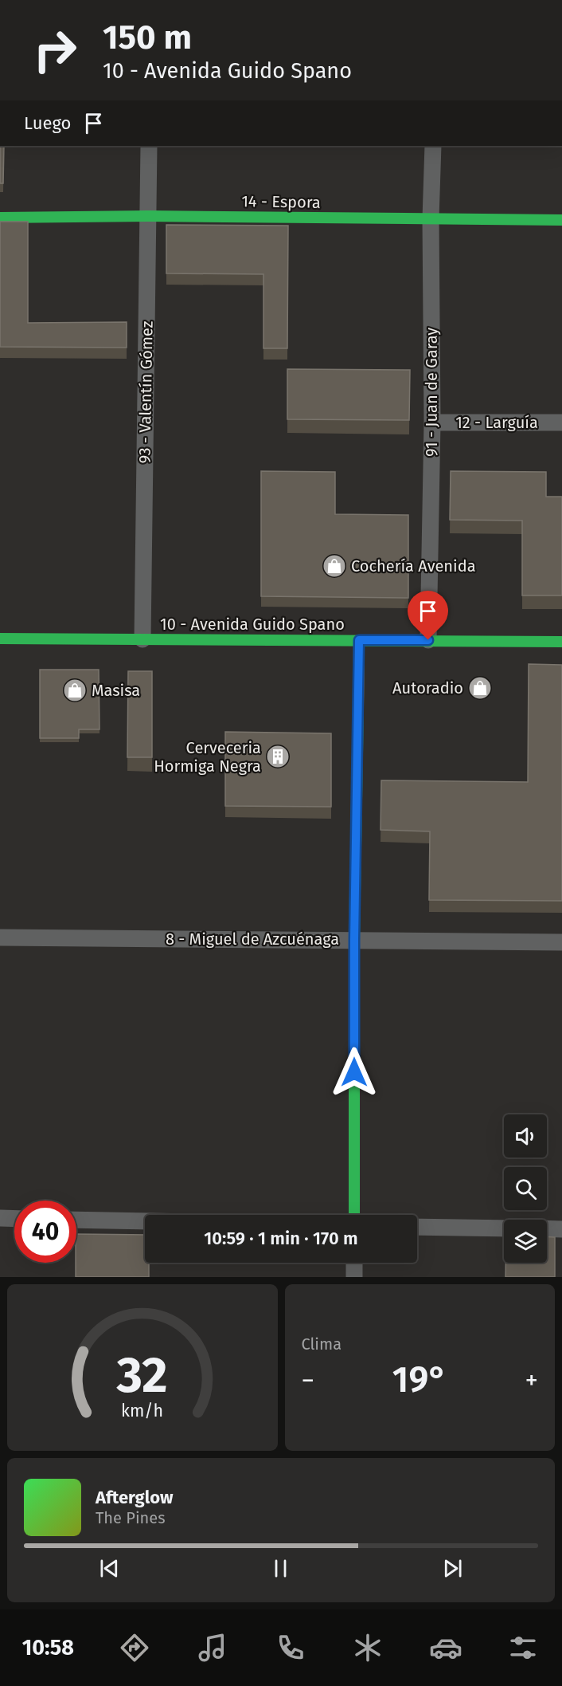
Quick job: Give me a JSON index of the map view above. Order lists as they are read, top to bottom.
{
  "streets": {
    "street": [
      "14 - Espora",
      "93 - Valentín Gómez",
      "91 - Juan de Garay",
      "12 - Larguía",
      "10 - Avenida Guido Spano",
      "8 - Miguel de Azcuénaga"
    ]
  },
  "crossings": [
    ["14 - Espora", "93 - Valentín Gómez"],
    ["14 - Espora", "91 - Juan de Garay"],
    ["93 - Valentín Gómez", "10 - Avenida Guido Spano"],
    ["91 - Juan de Garay", "12 - Larguía"],
    ["91 - Juan de Garay", "10 - Avenida Guido Spano"]
  ],
  "places": {
    "shop": ["Cochería Avenida", "Autoradio", "Masisa"],
    "building": ["Cerveceria Hormiga Negra"]
  },
  "page": {
    "turn": ["150 m", "10 - Avenida Guido Spano"],
    "then": "Luego",
    "limit": "40",
    "trip": "10:59 · 1 min · 170 m",
    "tile": "Clima",
    "heat": ["−", "19°", "+"],
    "song": ["Afterglow", "The Pines"],
    "tabs": "10:58",
    "gauge": ["32", "km/h"]
  }
}
